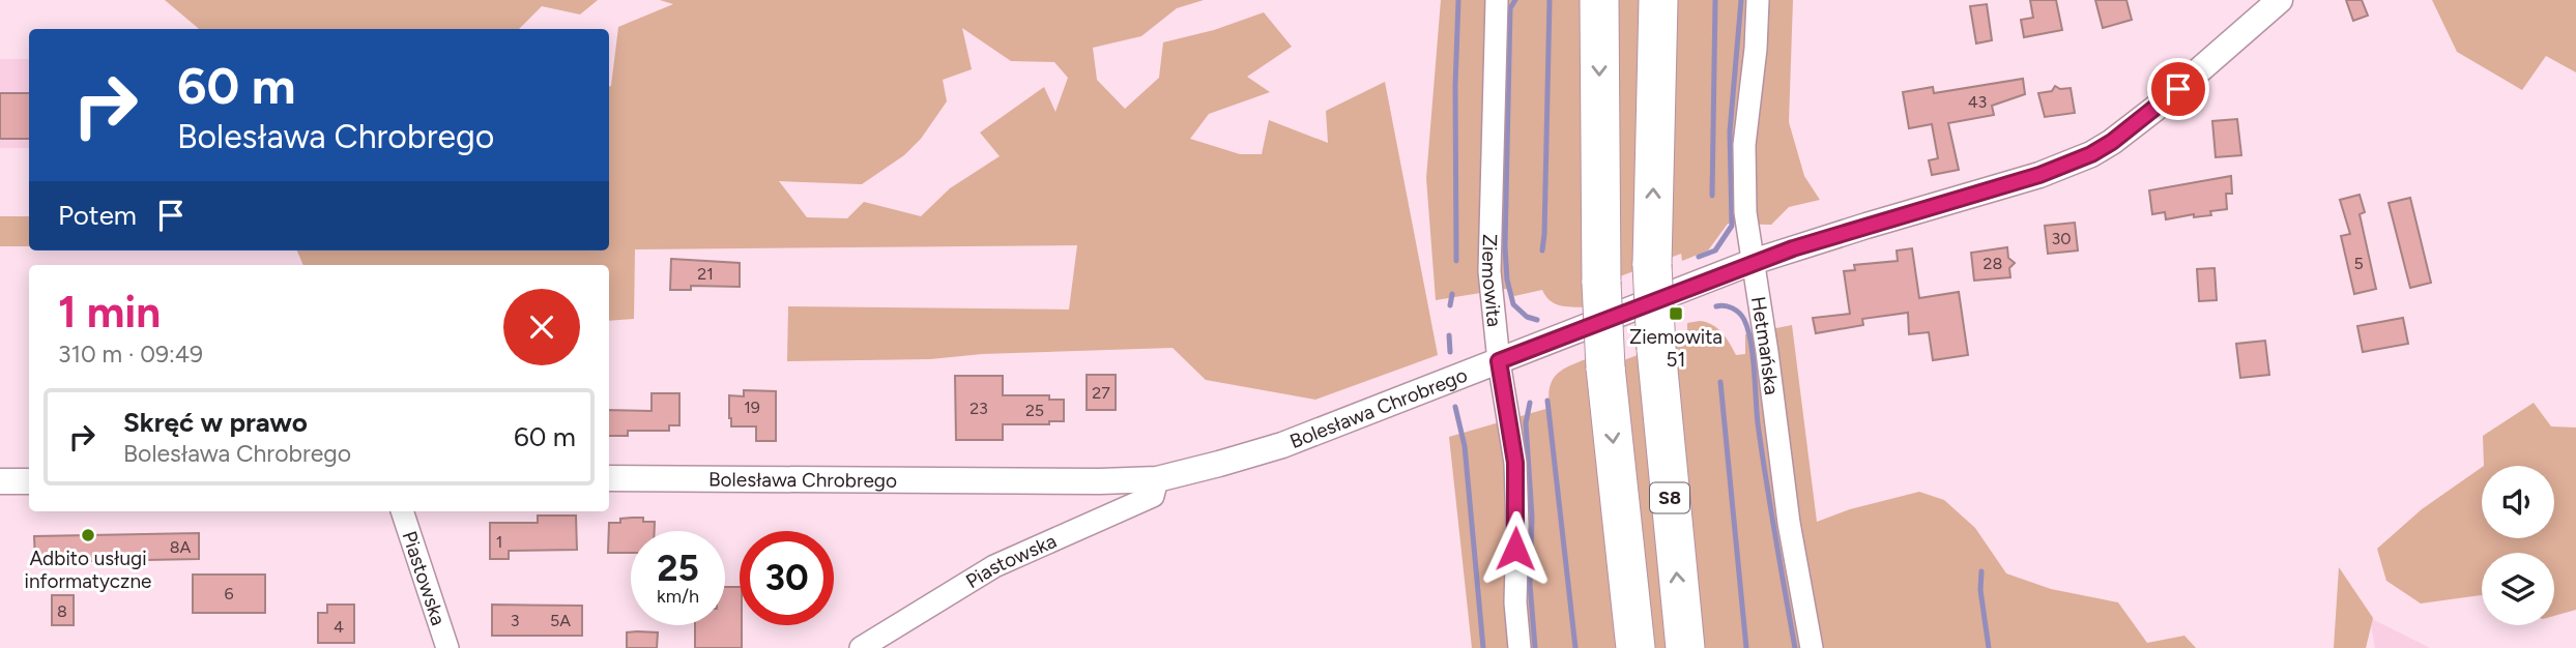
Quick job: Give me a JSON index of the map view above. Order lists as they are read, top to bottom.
{
  "streets": {
    "highway": ["S8"],
    "street": [
      "Ziemowita",
      "Hetmańska",
      "Bolesława Chrobrego",
      "Piastowska"
    ]
  },
  "crossings": [
    ["Ziemowita", "Bolesława Chrobrego"],
    ["Hetmańska", "Bolesława Chrobrego"],
    ["Bolesława Chrobrego", "Piastowska"]
  ],
  "places": {
    "transit": ["Ziemowita 51"],
    "other": ["Adbito usługi informatyczne"]
  },
  "house_numbers": [
    "43",
    "30",
    "28",
    "5",
    "21",
    "27",
    "19",
    "23",
    "25",
    "1",
    "8A",
    "6",
    "8",
    "3",
    "5A",
    "4"
  ],
  "page": {
    "turn": ["60 m", "Bolesława Chrobrego"],
    "then": "Potem",
    "heading": ["1 min", "310 m · 09:49"],
    "list": [
      {
        "name": "Skręć w prawo",
        "note": "Bolesława Chrobrego",
        "value": "60 m"
      }
    ],
    "speed": "25 km/h",
    "limit": "30"
  }
}
